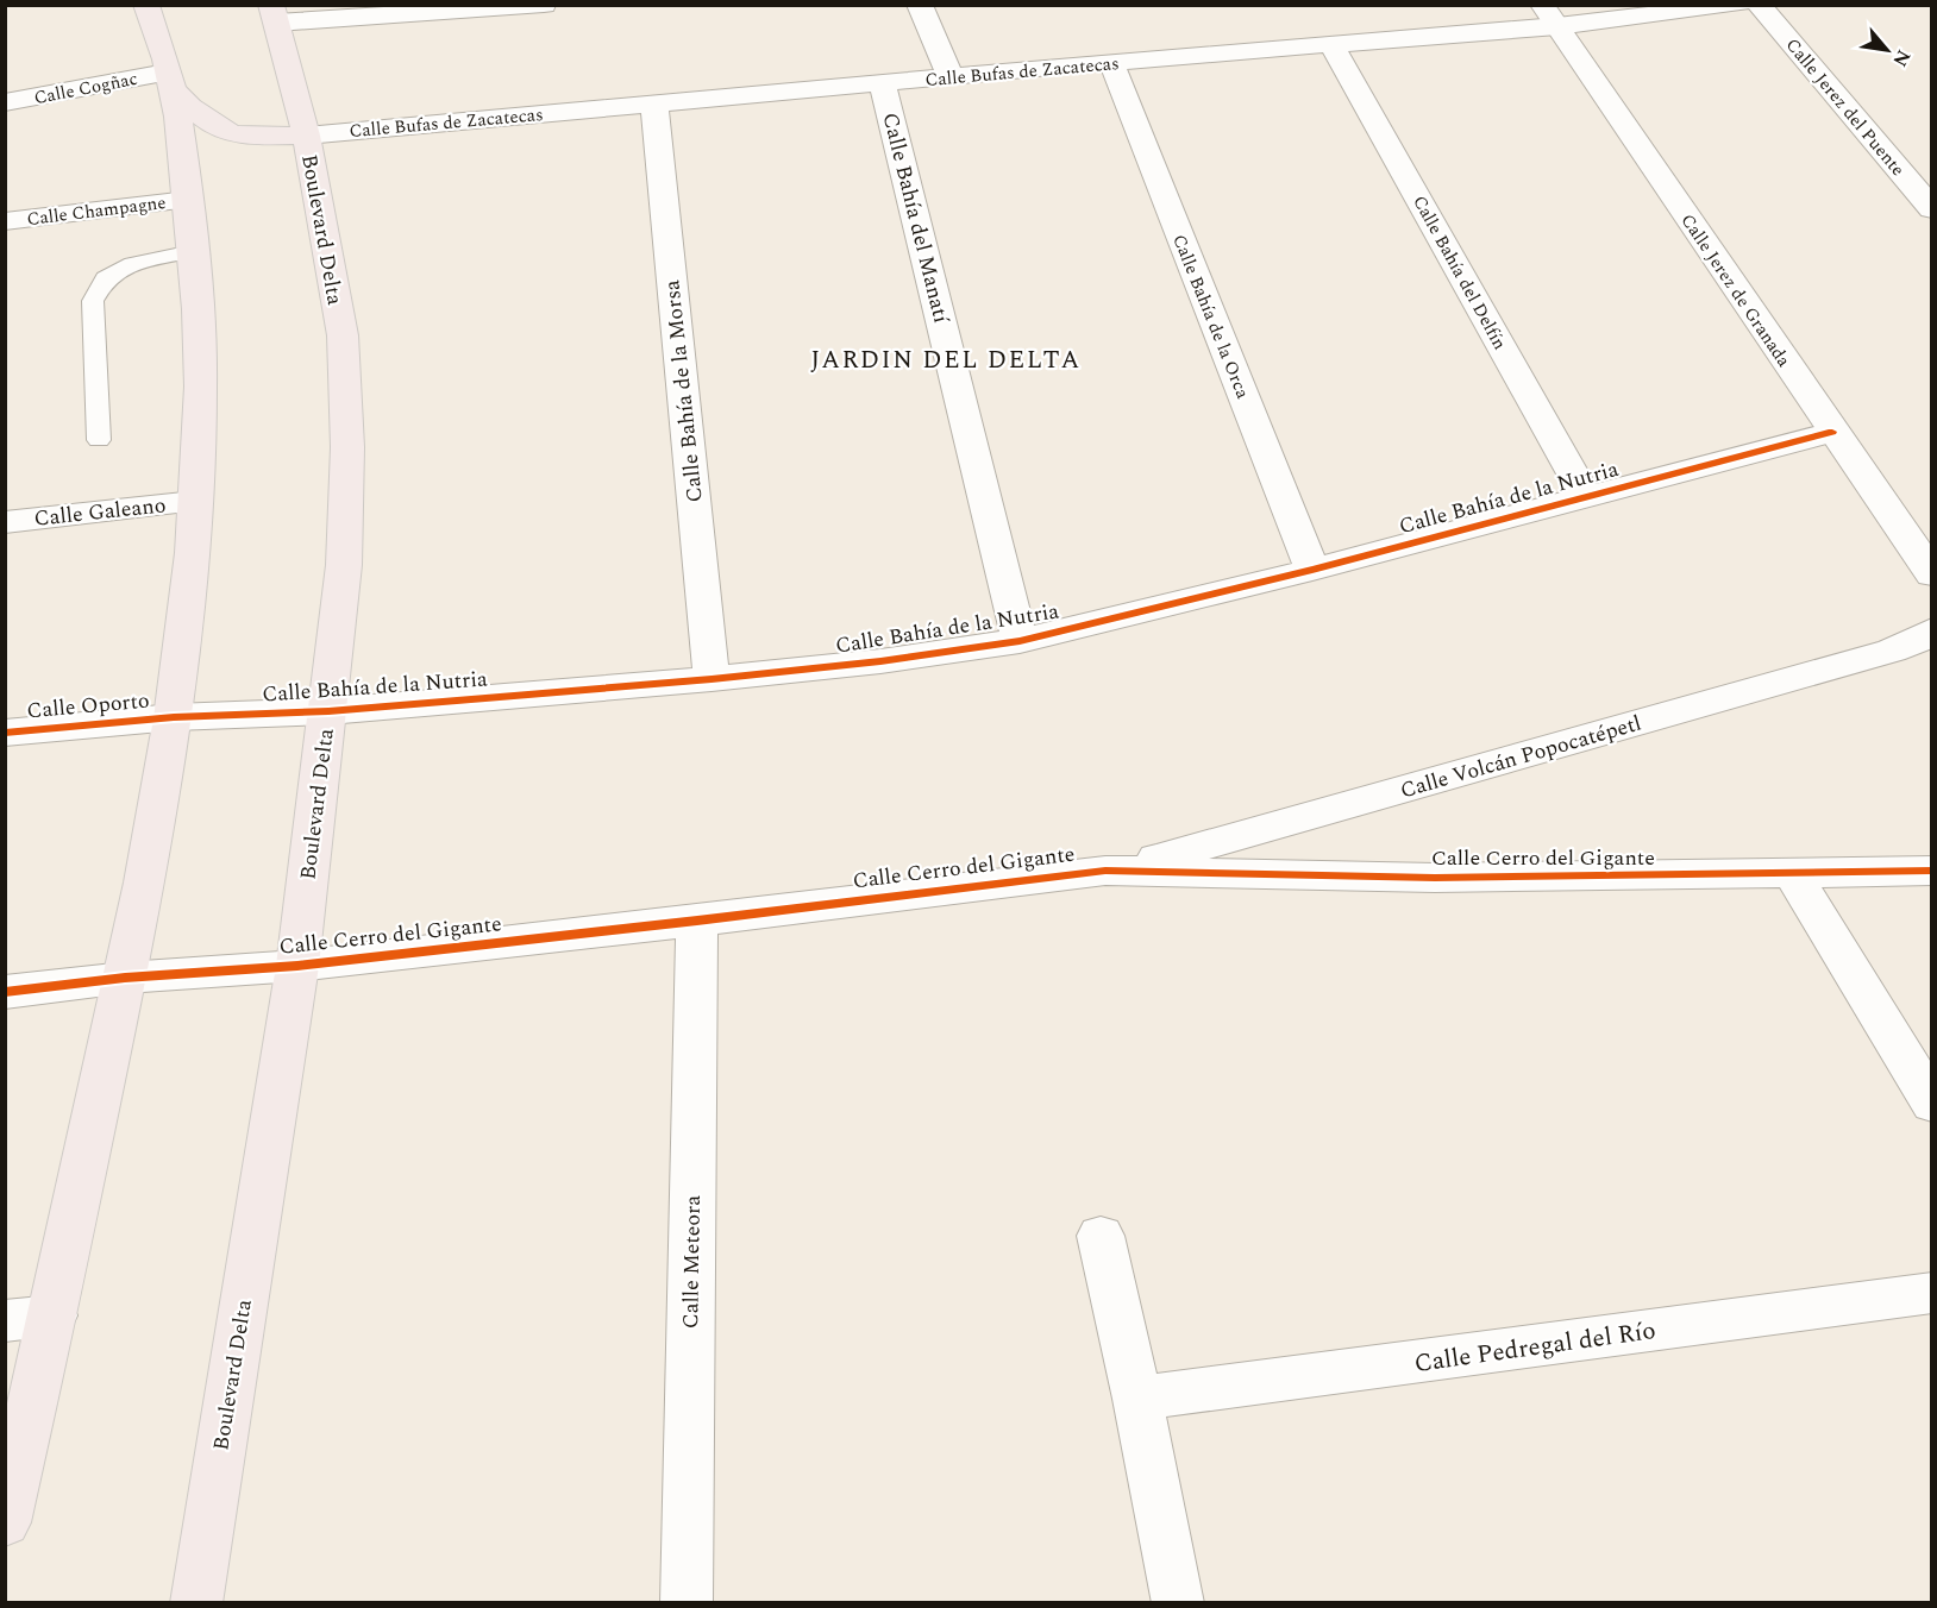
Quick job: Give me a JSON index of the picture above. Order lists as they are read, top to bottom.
{
  "streets": {
    "main road": ["Boulevard Delta"],
    "street": [
      "Calle Bufas de Zacatecas",
      "Calle Cogñac",
      "Calle Jerez del Puente",
      "Calle Champagne",
      "Calle Bahía del Manatí",
      "Calle Bahía del Delfín",
      "Calle Jerez de Granada",
      "Calle Bahía de la Orca",
      "Calle Bahía de la Morsa",
      "Calle Bahía de la Nutria",
      "Calle Galeano",
      "Calle Oporto",
      "Calle Volcán Popocatépetl",
      "Calle Cerro del Gigante",
      "Calle Meteora",
      "Calle Pedregal del Río"
    ]
  },
  "crossings": [
    ["Calle Bufas de Zacatecas", "Calle Bahía del Manatí"],
    ["Calle Bufas de Zacatecas", "Boulevard Delta"],
    ["Calle Bufas de Zacatecas", "Calle Bahía del Delfín"],
    ["Calle Bufas de Zacatecas", "Calle Jerez de Granada"],
    ["Calle Bufas de Zacatecas", "Calle Bahía de la Orca"],
    ["Calle Bufas de Zacatecas", "Calle Bahía de la Morsa"],
    ["Calle Bahía del Manatí", "Calle Bahía de la Nutria"],
    ["Boulevard Delta", "Calle Bahía de la Nutria"],
    ["Boulevard Delta", "Calle Cerro del Gigante"],
    ["Calle Bahía del Delfín", "Calle Bahía de la Nutria"],
    ["Calle Jerez de Granada", "Calle Bahía de la Nutria"],
    ["Calle Bahía de la Orca", "Calle Bahía de la Nutria"],
    ["Calle Bahía de la Morsa", "Calle Bahía de la Nutria"],
    ["Calle Bahía de la Nutria", "Calle Oporto"],
    ["Calle Volcán Popocatépetl", "Calle Cerro del Gigante"],
    ["Calle Cerro del Gigante", "Calle Meteora"]
  ],
  "districts": ["JARDIN DEL DELTA"],
  "north": "bottom right"
}
